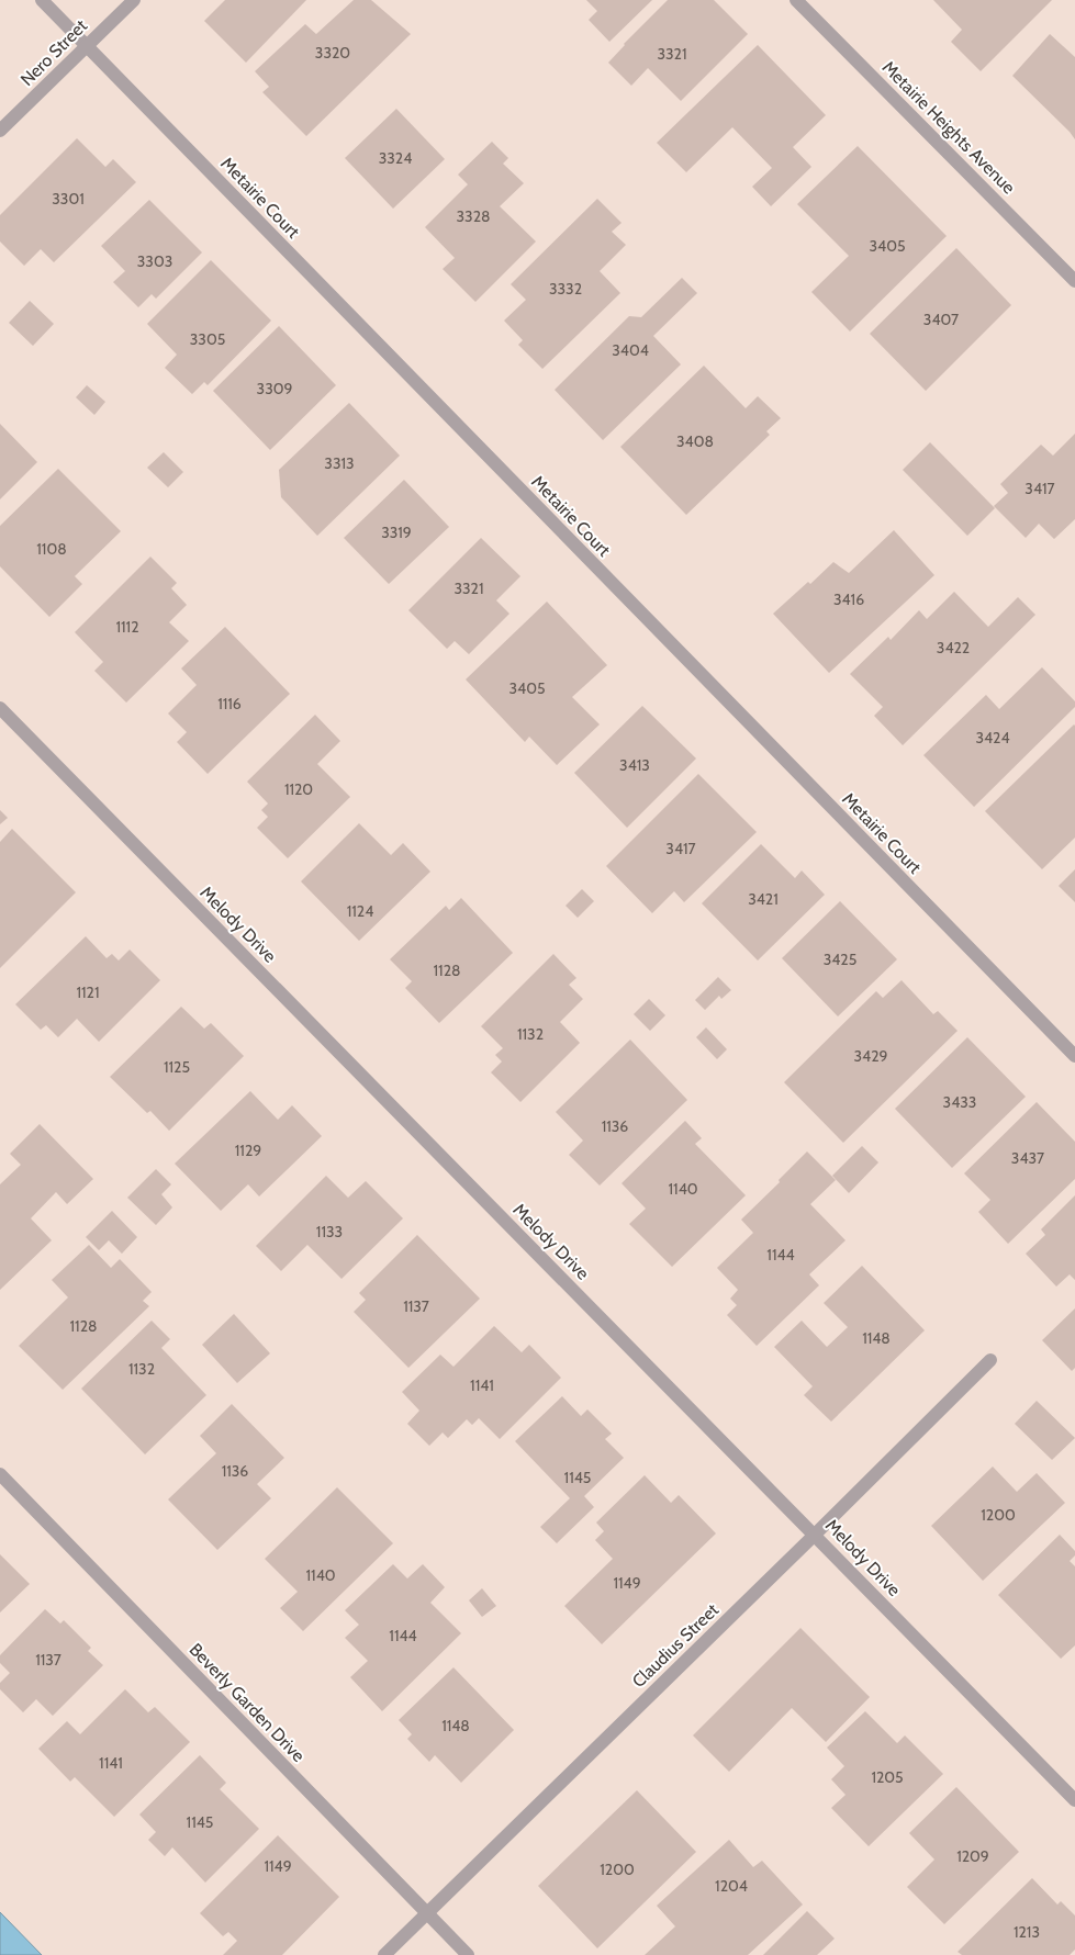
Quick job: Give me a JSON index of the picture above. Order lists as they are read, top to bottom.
{
  "streets": {
    "street": [
      "Nero Street",
      "Metairie Heights Avenue",
      "Metairie Court",
      "Melody Drive",
      "Claudius Street",
      "Beverly Garden Drive"
    ]
  },
  "crossings": [
    ["Nero Street", "Metairie Court"],
    ["Melody Drive", "Claudius Street"],
    ["Claudius Street", "Beverly Garden Drive"]
  ],
  "house_numbers": [
    "3320",
    "3321",
    "3324",
    "3301",
    "3328",
    "3405",
    "3303",
    "3332",
    "3407",
    "3305",
    "3404",
    "3309",
    "3408",
    "3313",
    "3417",
    "3319",
    "1108",
    "3321",
    "3416",
    "1112",
    "3422",
    "3405",
    "1116",
    "3424",
    "3413",
    "1120",
    "3417",
    "3421",
    "1124",
    "3425",
    "1128",
    "1121",
    "1132",
    "3429",
    "1125",
    "3433",
    "1136",
    "1129",
    "3437",
    "1140",
    "1133",
    "1144",
    "1137",
    "1128",
    "1148",
    "1132",
    "1141",
    "1136",
    "1145",
    "1200",
    "1140",
    "1149",
    "1144",
    "1137",
    "1148",
    "1141",
    "1205",
    "1145",
    "1209",
    "1149",
    "1200",
    "1204",
    "1213"
  ]
}
